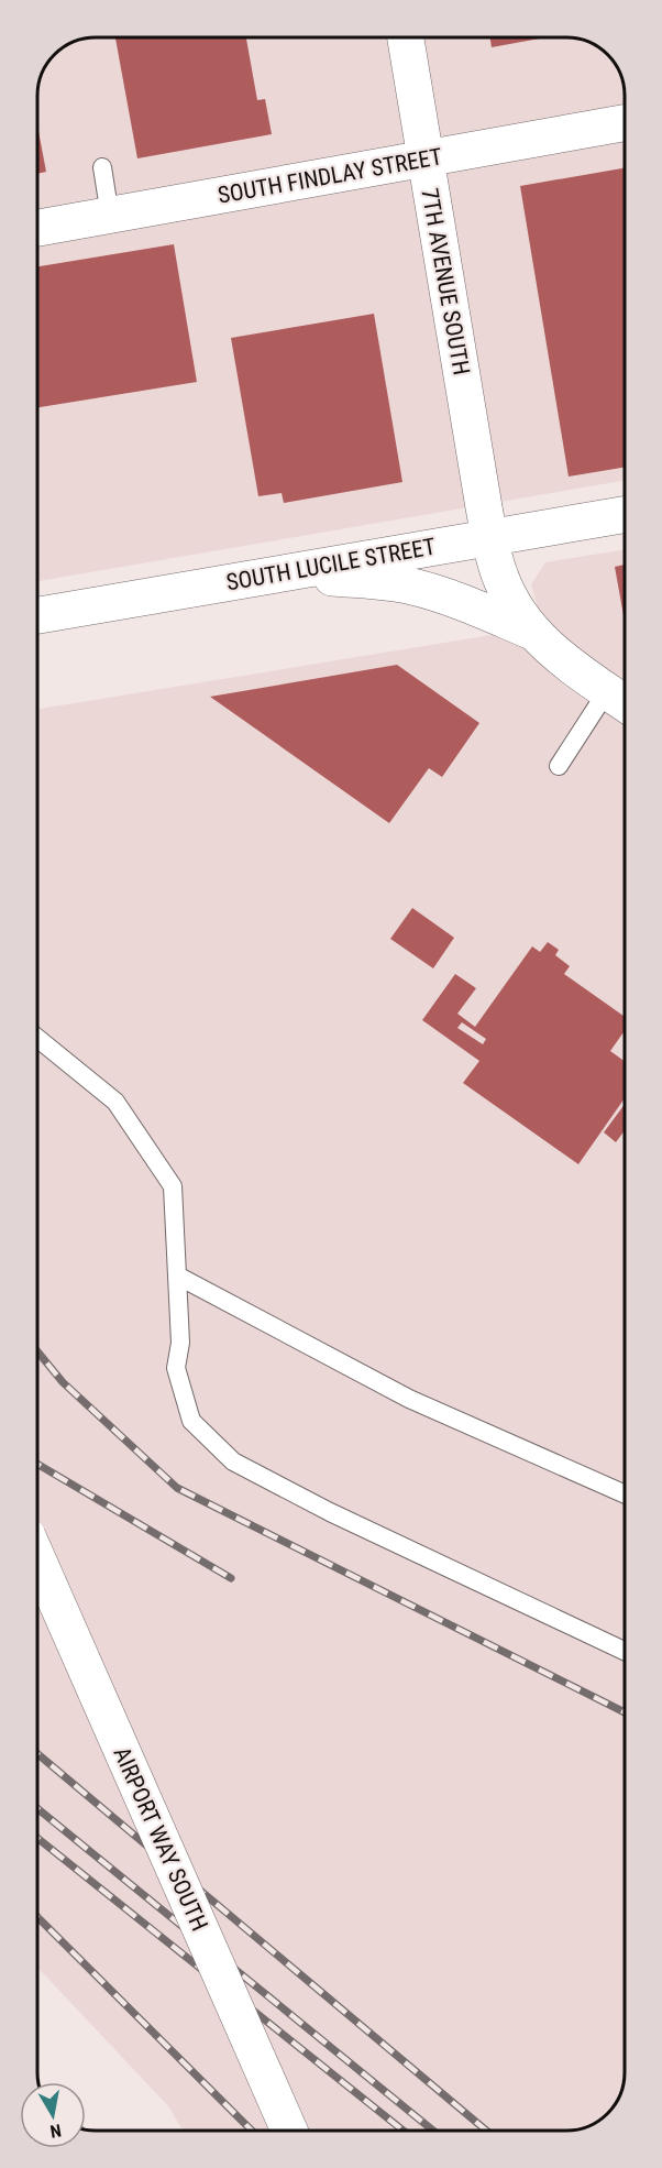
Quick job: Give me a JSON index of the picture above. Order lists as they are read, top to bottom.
{
  "streets": {
    "street": [
      "SOUTH FINDLAY STREET",
      "7TH AVENUE SOUTH",
      "SOUTH LUCILE STREET",
      "AIRPORT WAY SOUTH"
    ]
  },
  "crossings": [
    ["SOUTH FINDLAY STREET", "7TH AVENUE SOUTH"],
    ["7TH AVENUE SOUTH", "SOUTH LUCILE STREET"]
  ],
  "north": "bottom"
}
